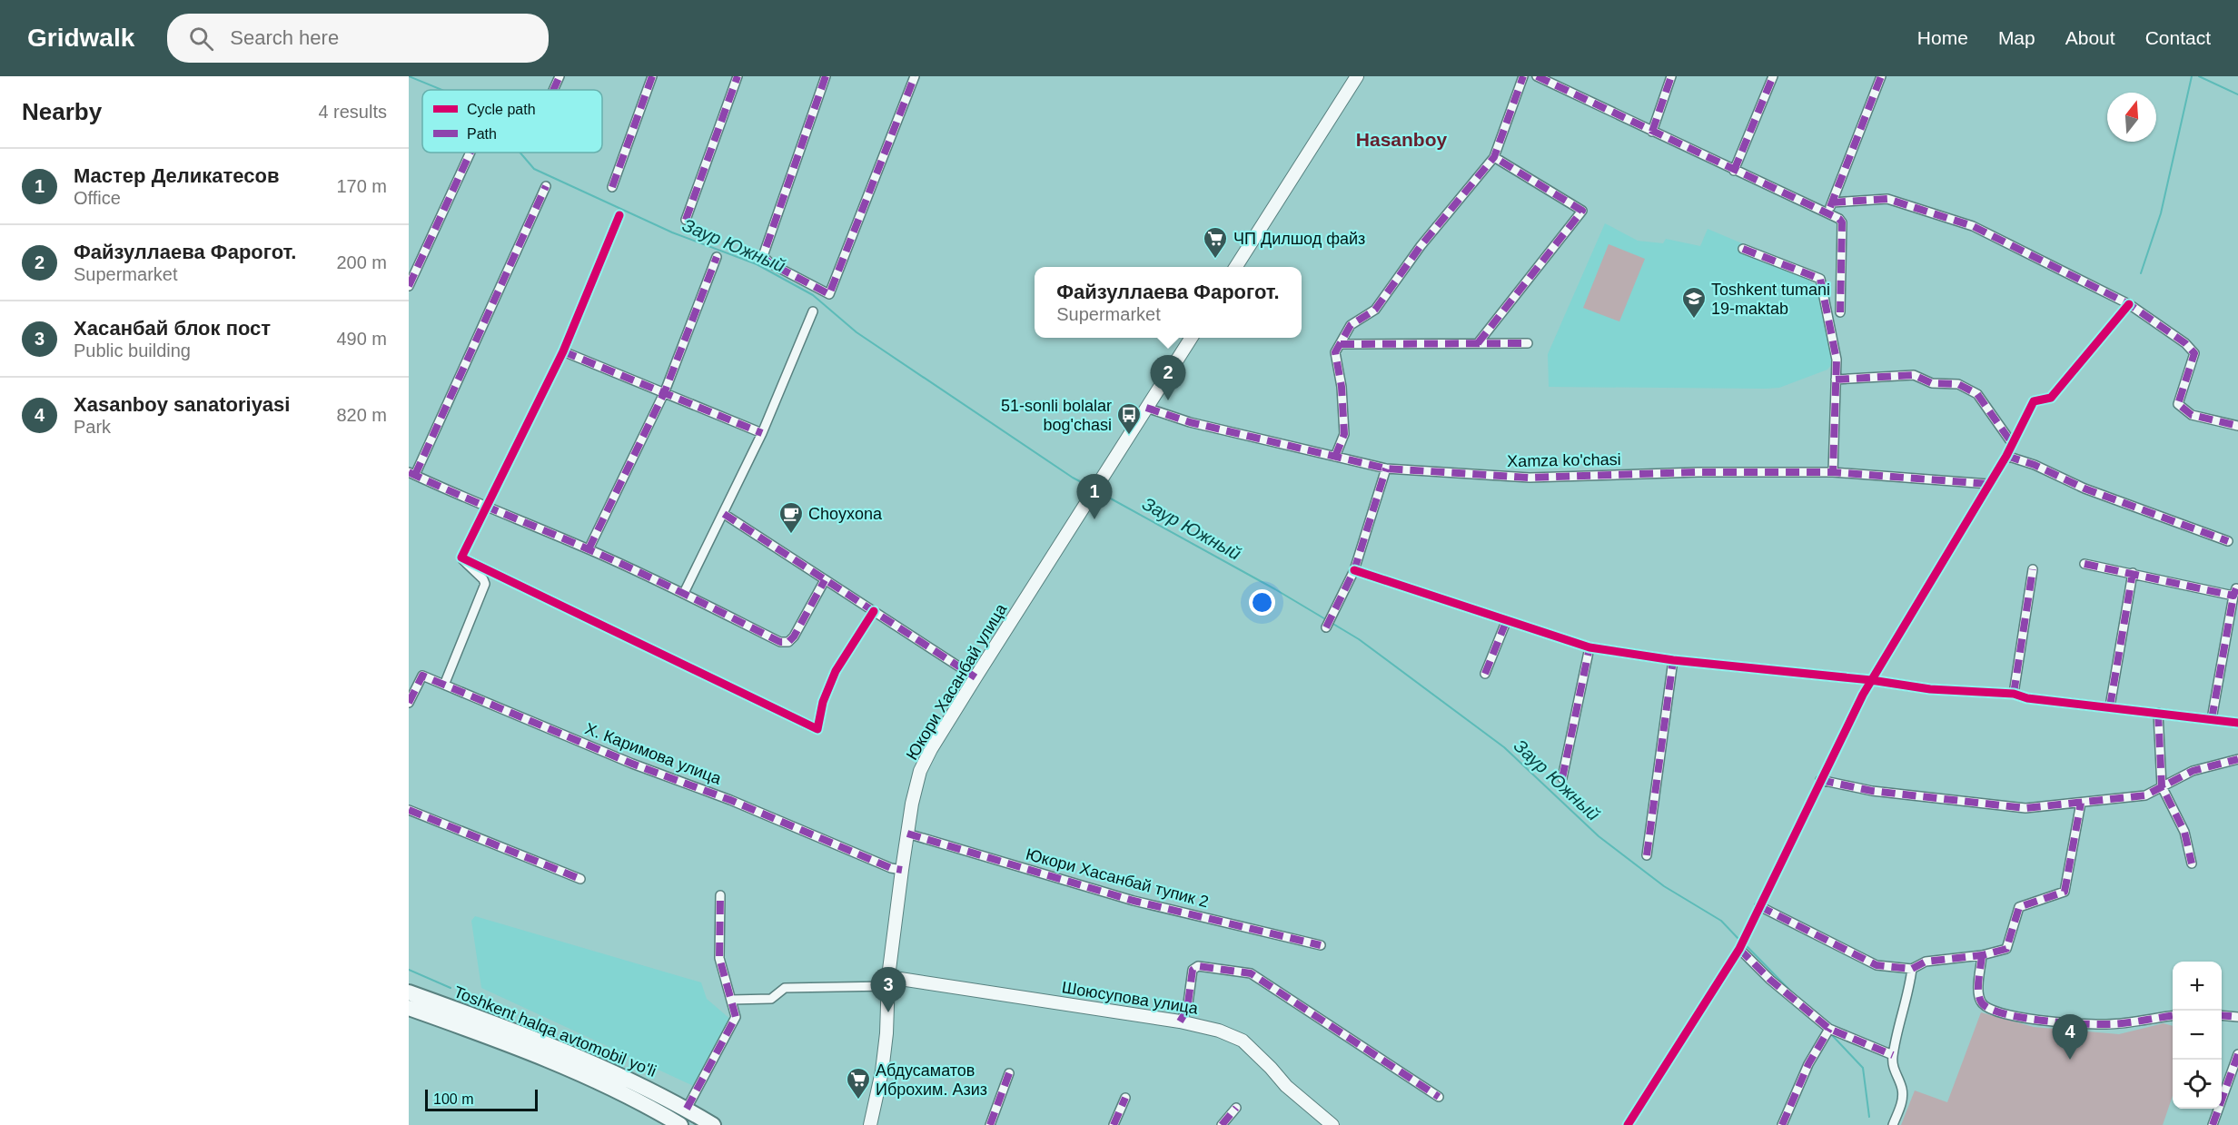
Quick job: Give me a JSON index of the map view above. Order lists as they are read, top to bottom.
{
  "streets": {
    "highway": ["Toshkent halqa avtomobil yo'li"],
    "street": [
      "Xamza ko'chasi",
      "Юкори Хасанбай улица",
      "Х. Каримова улица",
      "Юкори Хасанбай тупик 2",
      "Шоюсупова улица"
    ]
  },
  "crossings": [
    ["Xamza ko'chasi", "Юкори Хасанбай улица"],
    ["Юкори Хасанбай улица", "Х. Каримова улица"],
    ["Юкори Хасанбай улица", "Юкори Хасанбай тупик 2"],
    ["Юкори Хасанбай улица", "Шоюсупова улица"]
  ],
  "districts": ["Hasanboy"],
  "water": ["Заур Южный"],
  "places": {
    "supermarket": ["ЧП Дилшод файз", "Абдусаматов Иброхим. Азиз"],
    "school or university": ["Toshkent tumani 19-maktab"],
    "bus stop": ["51-sonli bolalar bog'chasi"],
    "cafe": ["Choyxona"]
  },
  "legend": ["Cycle path", "Path"],
  "scale_bar": "100 m",
  "north": "top",
  "page": {
    "header": "Gridwalk",
    "search": "Search here",
    "nav": [
      "Home",
      "Map",
      "About",
      "Contact"
    ],
    "heading": ["Nearby", "4 results"],
    "list": [
      {
        "mark": "1",
        "name": "Мастер Деликатесов",
        "note": "Office",
        "value": "170 m"
      },
      {
        "mark": "2",
        "name": "Файзуллаева Фарогот.",
        "note": "Supermarket",
        "value": "200 m"
      },
      {
        "mark": "3",
        "name": "Хасанбай блок пост",
        "note": "Public building",
        "value": "490 m"
      },
      {
        "mark": "4",
        "name": "Xasanboy sanatoriyasi",
        "note": "Park",
        "value": "820 m"
      }
    ],
    "popup": ["Файзуллаева Фарогот.", "Supermarket"],
    "pins": [
      "2",
      "1",
      "3",
      "4"
    ],
    "map_buttons": ["+", "−"],
    "scale": "100 m"
  }
}
